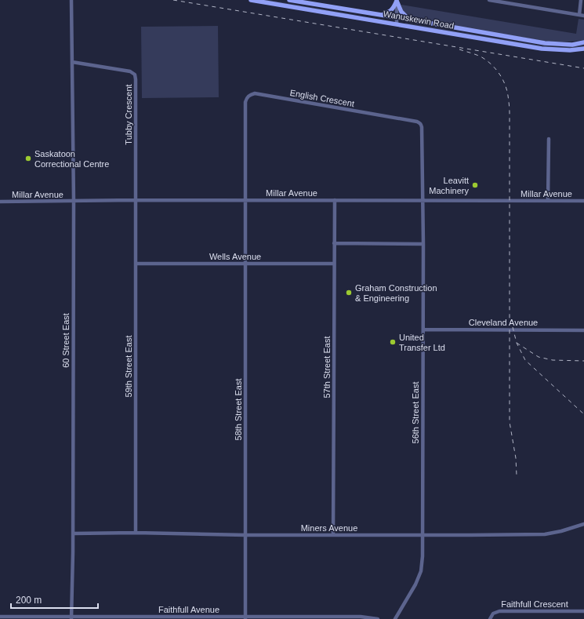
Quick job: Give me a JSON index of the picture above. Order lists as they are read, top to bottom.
{
  "streets": {
    "main road": ["Wanuskewin Road"],
    "street": [
      "English Crescent",
      "Tubby Crescent",
      "Millar Avenue",
      "Wells Avenue",
      "Cleveland Avenue",
      "60 Street East",
      "59th Street East",
      "57th Street East",
      "58th Street East",
      "56th Street East",
      "Miners Avenue",
      "Faithfull Crescent",
      "Faithfull Avenue"
    ]
  },
  "crossings": [
    ["English Crescent", "Millar Avenue"],
    ["English Crescent", "58th Street East"],
    ["English Crescent", "56th Street East"],
    ["Tubby Crescent", "Millar Avenue"],
    ["Tubby Crescent", "60 Street East"],
    ["Tubby Crescent", "59th Street East"],
    ["Millar Avenue", "60 Street East"],
    ["Millar Avenue", "59th Street East"],
    ["Millar Avenue", "57th Street East"],
    ["Millar Avenue", "58th Street East"],
    ["Millar Avenue", "56th Street East"],
    ["Wells Avenue", "59th Street East"],
    ["Wells Avenue", "57th Street East"],
    ["Wells Avenue", "58th Street East"],
    ["Cleveland Avenue", "56th Street East"],
    ["60 Street East", "Miners Avenue"],
    ["60 Street East", "Faithfull Avenue"],
    ["59th Street East", "Miners Avenue"],
    ["57th Street East", "Miners Avenue"],
    ["58th Street East", "Miners Avenue"],
    ["58th Street East", "Faithfull Avenue"],
    ["56th Street East", "Miners Avenue"]
  ],
  "places": [
    "Saskatoon Correctional Centre",
    "Leavitt Machinery",
    "Graham Construction & Engineering",
    "United Transfer Ltd"
  ],
  "scale_bar": "200 m"
}
